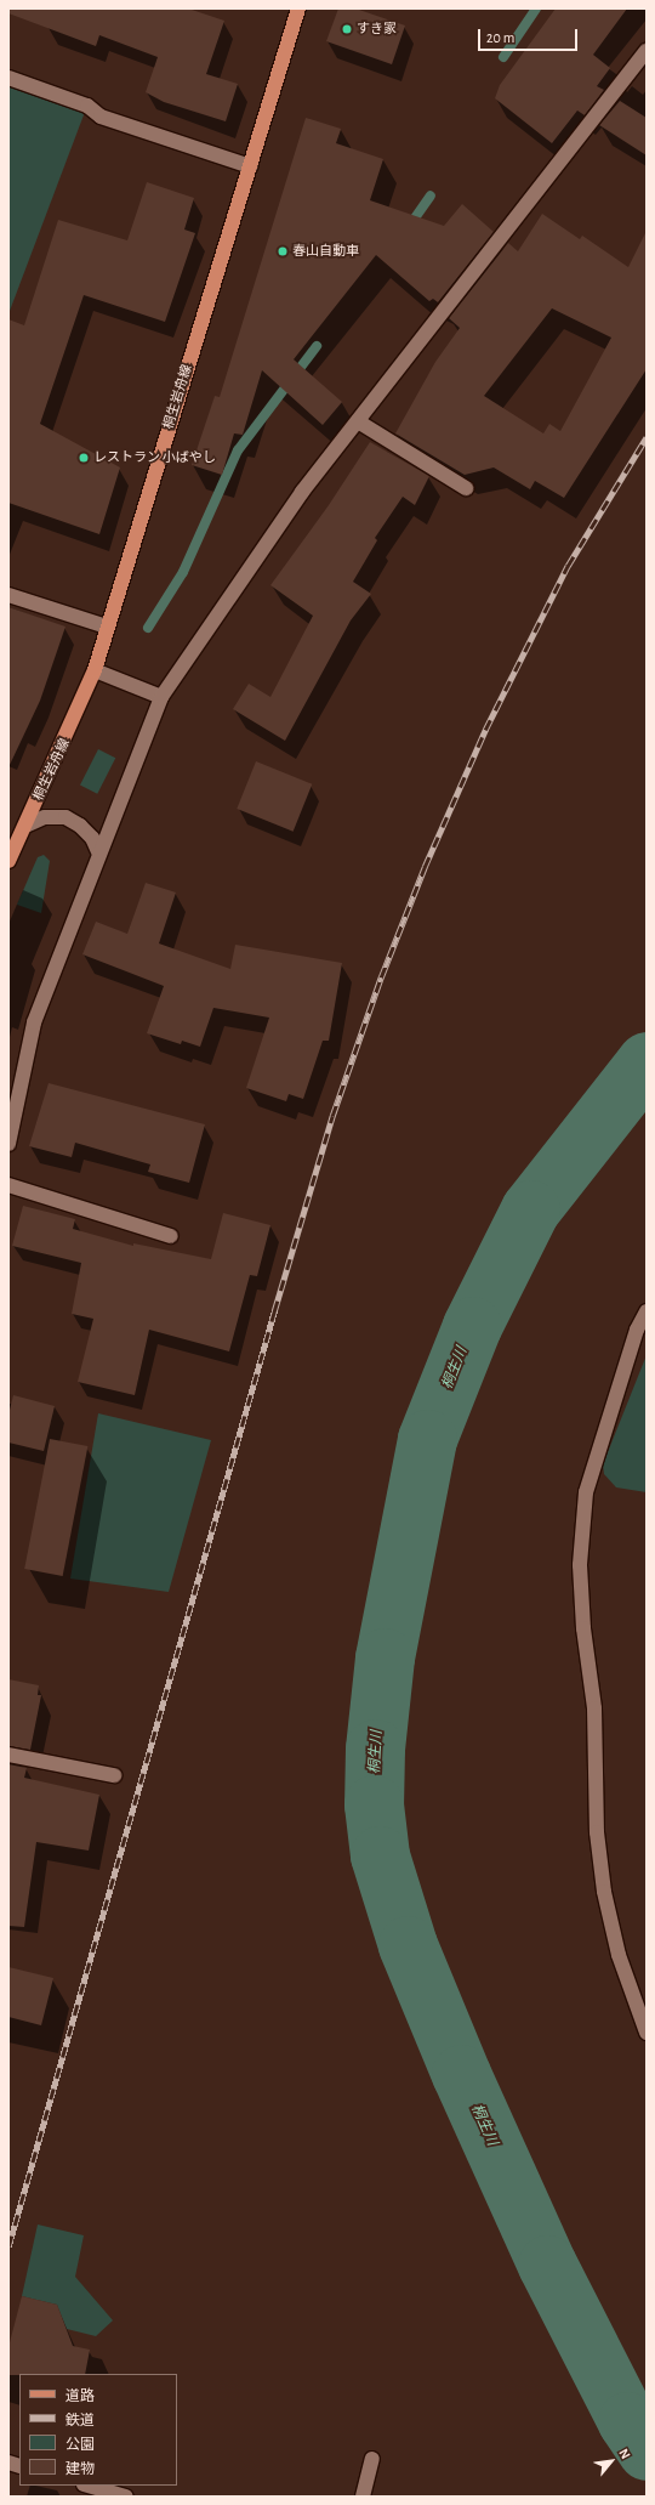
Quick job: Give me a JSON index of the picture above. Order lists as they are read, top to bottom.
{
  "streets": {
    "main road": ["桐生岩舟線"]
  },
  "water": ["桐生川"],
  "places": ["すき家", "春山自動車", "レストラン 小ばやし"],
  "legend": [
    "道路",
    "鉄道",
    "公園",
    "建物"
  ],
  "scale_bar": "20 m",
  "north": "top right"
}
